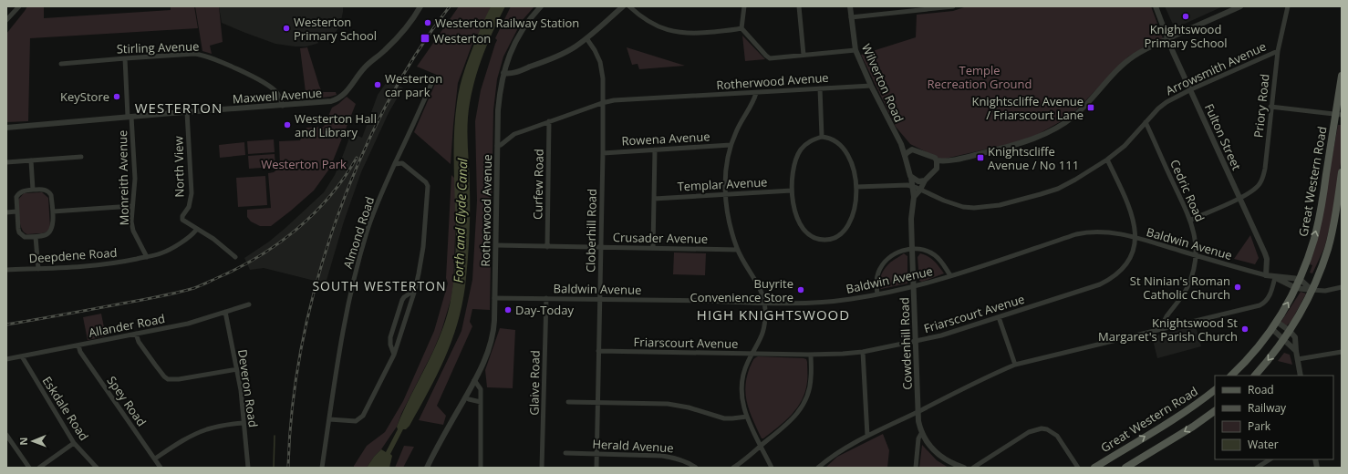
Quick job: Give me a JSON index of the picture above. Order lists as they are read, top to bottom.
{
  "streets": {
    "main road": ["Great Western Road"],
    "street": [
      "Stirling Avenue",
      "Arrowsmith Avenue",
      "Rotherwood Avenue",
      "Wilverton Road",
      "Maxwell Avenue",
      "Priory Road",
      "Fulton Street",
      "Rowena Avenue",
      "North View",
      "Monreith Avenue",
      "Curfew Road",
      "Templar Avenue",
      "Cedric Road",
      "Cloberhill Road",
      "Almond Road",
      "Crusader Avenue",
      "Baldwin Avenue",
      "Deepdene Road",
      "Friarscourt Avenue",
      "Allander Road",
      "Cowdenhill Road",
      "Glaive Road",
      "Deveron Road",
      "Spey Road",
      "Eskdale Road",
      "Herald Avenue"
    ]
  },
  "crossings": [
    ["Stirling Avenue", "Maxwell Avenue"],
    ["Stirling Avenue", "Monreith Avenue"],
    ["Arrowsmith Avenue", "Priory Road"],
    ["Arrowsmith Avenue", "Fulton Street"],
    ["Arrowsmith Avenue", "Cedric Road"],
    ["Arrowsmith Avenue", "Friarscourt Avenue"],
    ["Arrowsmith Avenue", "Cowdenhill Road"],
    ["Rotherwood Avenue", "Wilverton Road"],
    ["Rotherwood Avenue", "Curfew Road"],
    ["Rotherwood Avenue", "Cloberhill Road"],
    ["Rotherwood Avenue", "Crusader Avenue"],
    ["Rotherwood Avenue", "Baldwin Avenue"],
    ["Wilverton Road", "Cowdenhill Road"],
    ["Maxwell Avenue", "North View"],
    ["Maxwell Avenue", "Monreith Avenue"],
    ["Priory Road", "Fulton Street"],
    ["Priory Road", "Cedric Road"],
    ["Fulton Street", "Baldwin Avenue"],
    ["Rowena Avenue", "Cloberhill Road"],
    ["North View", "Deepdene Road"],
    ["Monreith Avenue", "Deepdene Road"],
    ["Great Western Road", "Baldwin Avenue"],
    ["Curfew Road", "Crusader Avenue"],
    ["Cedric Road", "Baldwin Avenue"],
    ["Cloberhill Road", "Crusader Avenue"],
    ["Cloberhill Road", "Baldwin Avenue"],
    ["Cloberhill Road", "Friarscourt Avenue"],
    ["Cloberhill Road", "Herald Avenue"],
    ["Baldwin Avenue", "Friarscourt Avenue"],
    ["Baldwin Avenue", "Cowdenhill Road"],
    ["Baldwin Avenue", "Glaive Road"],
    ["Friarscourt Avenue", "Cowdenhill Road"],
    ["Allander Road", "Deveron Road"],
    ["Allander Road", "Spey Road"],
    ["Allander Road", "Eskdale Road"]
  ],
  "districts": ["WESTERTON", "SOUTH WESTERTON", "HIGH KNIGHTSWOOD"],
  "water": ["Forth and Clyde Canal"],
  "parks": ["Temple Recreation Ground", "Westerton Park"],
  "places": {
    "other": [
      "Knightswood Primary School",
      "Westerton Railway Station",
      "Westerton Primary School",
      "Westerton car park",
      "KeyStore",
      "Westerton Hall and Library",
      "St Ninian's Roman Catholic Church",
      "Buyrite Convenience Store",
      "Day-Today",
      "Knightswood St Margaret's Parish Church"
    ],
    "transit": ["Westerton", "Knightscliffe Avenue / Friarscourt Lane", "Knightscliffe Avenue / No 111"]
  },
  "legend": [
    "Road",
    "Railway",
    "Park",
    "Water"
  ],
  "north": "left"
}
